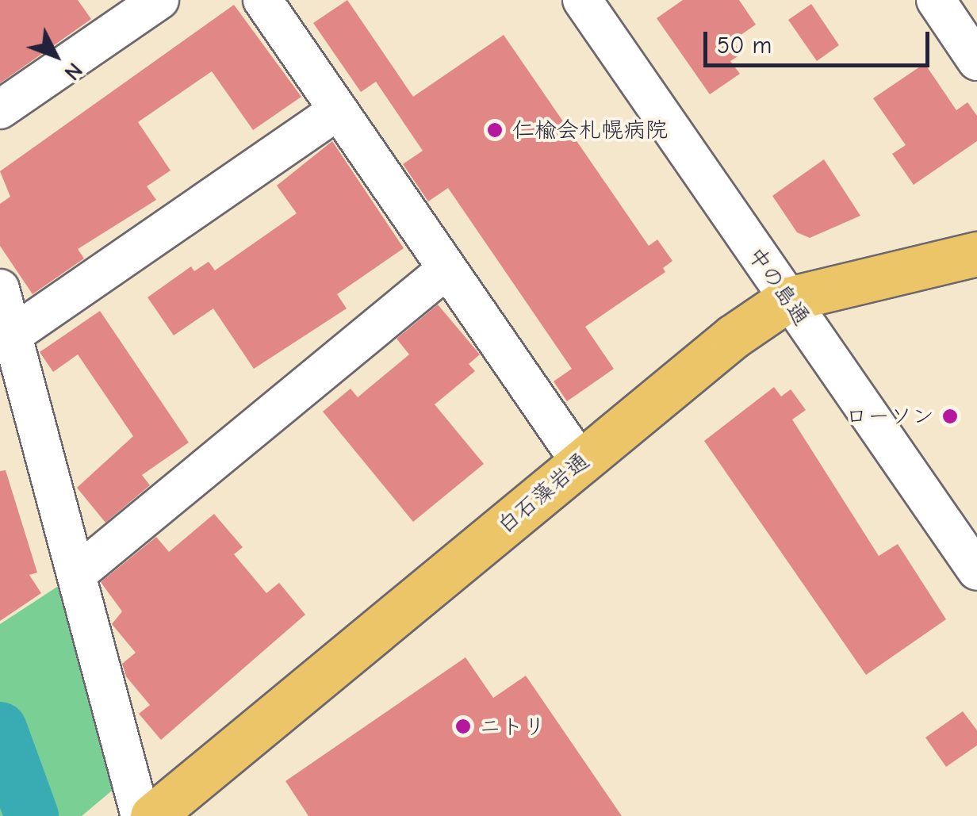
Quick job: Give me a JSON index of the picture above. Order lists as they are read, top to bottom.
{
  "streets": {
    "main road": ["白石藻岩通"],
    "street": ["中の島通"]
  },
  "crossings": [
    ["中の島通", "白石藻岩通"]
  ],
  "places": ["仁楡会札幌病院", "ローソン", "ニトリ"],
  "scale_bar": "50 m",
  "north": "bottom right"
}
